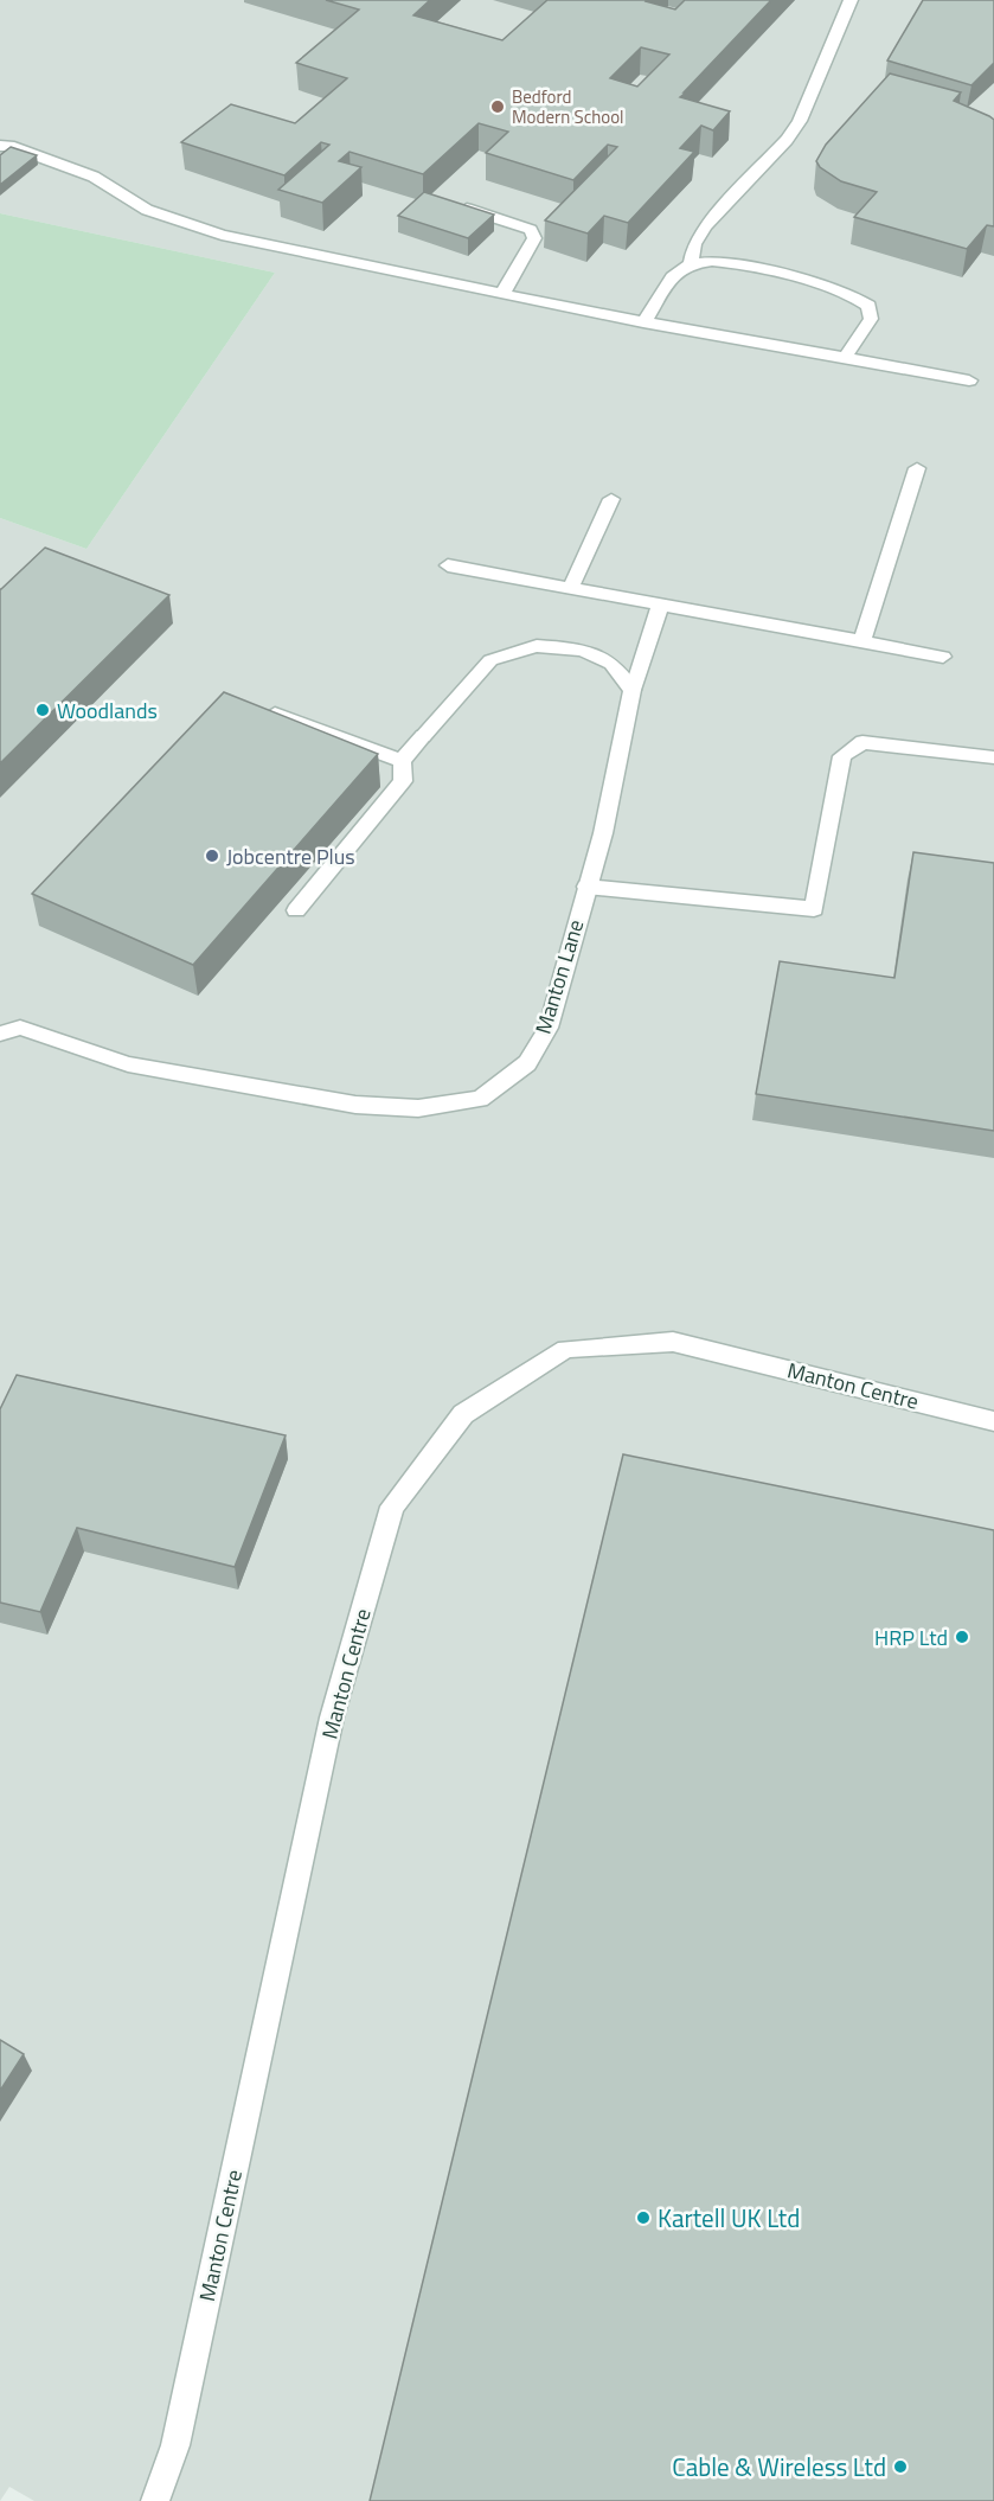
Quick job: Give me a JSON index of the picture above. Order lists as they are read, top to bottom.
{
  "streets": {
    "street": ["Manton Lane", "Manton Centre"]
  },
  "places": [
    "Bedford Modern School",
    "Woodlands",
    "Jobcentre Plus",
    "HRP Ltd",
    "Kartell UK Ltd",
    "Cable & Wireless Ltd"
  ]
}
